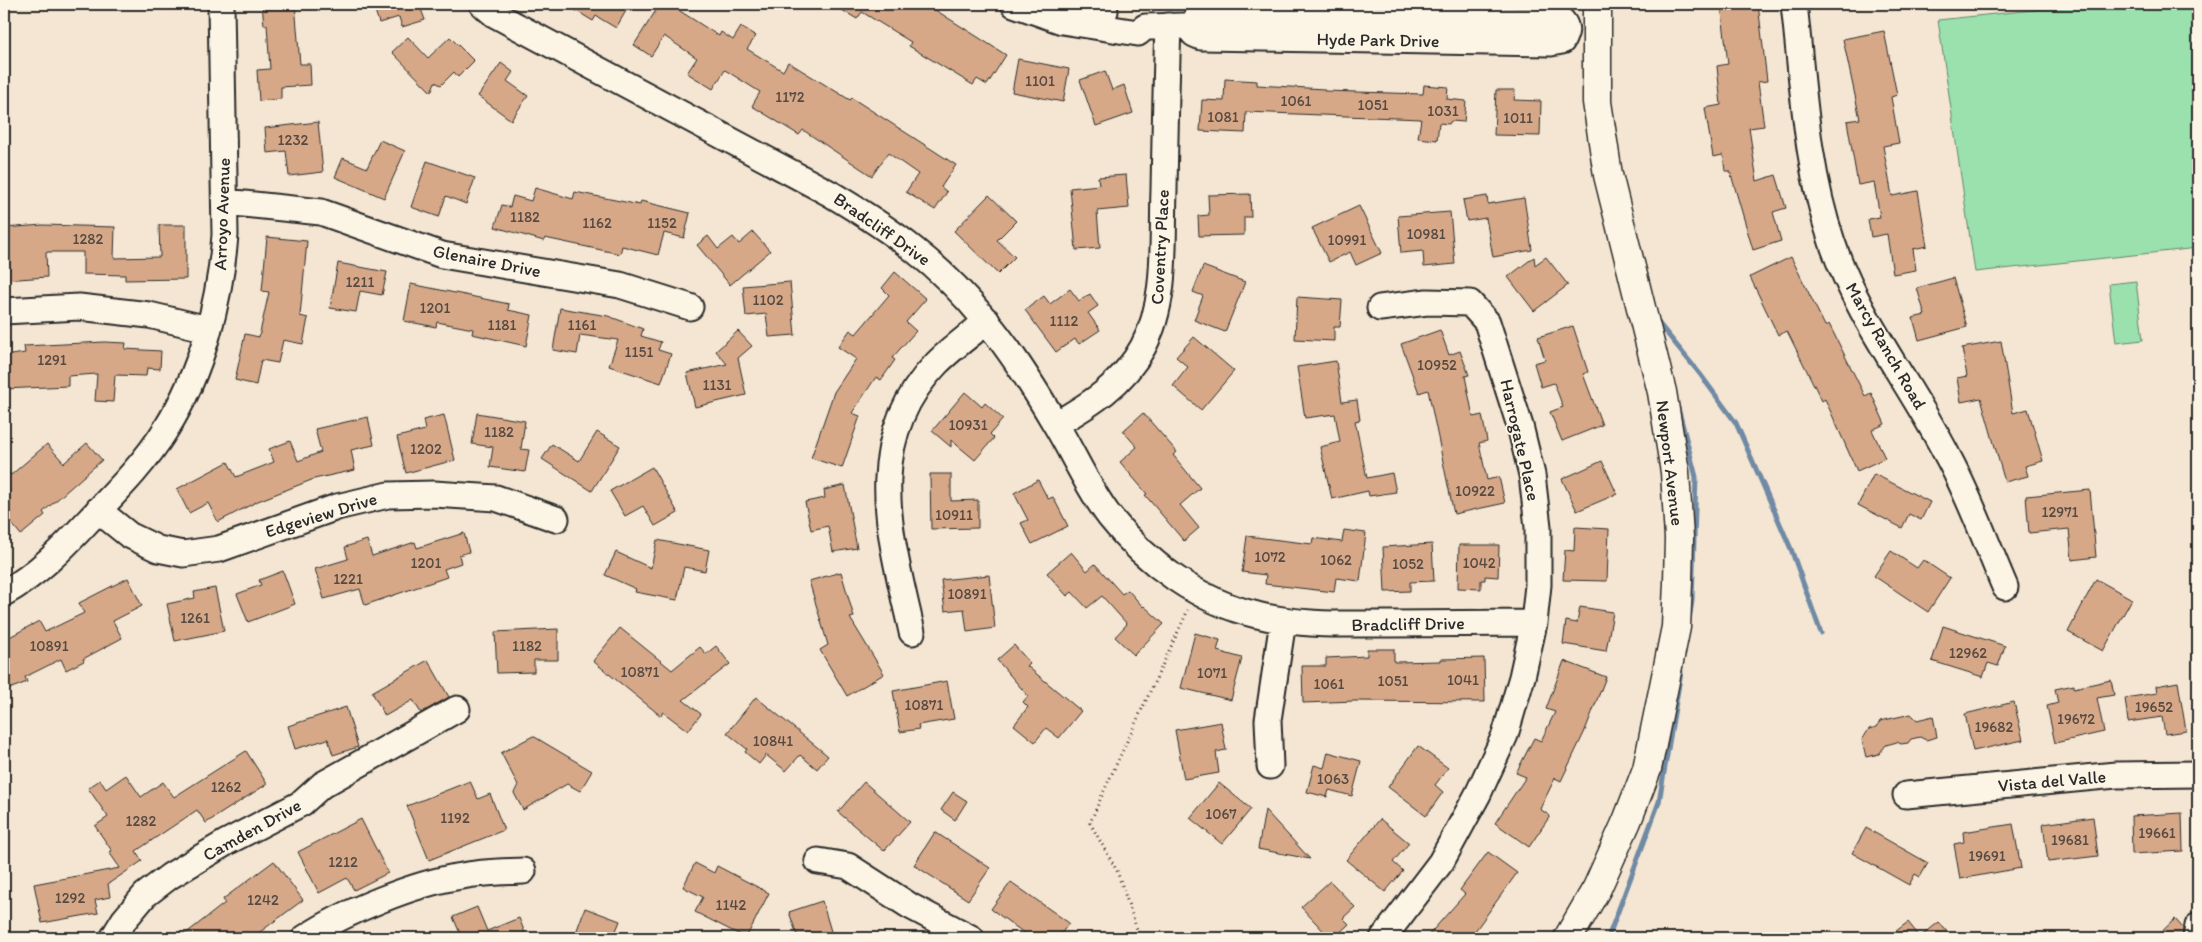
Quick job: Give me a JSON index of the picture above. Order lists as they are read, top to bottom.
{
  "streets": {
    "main road": ["Newport Avenue"],
    "street": [
      "Hyde Park Drive",
      "Arroyo Avenue",
      "Bradcliff Drive",
      "Coventry Place",
      "Glenaire Drive",
      "Marcy Ranch Road",
      "Harrogate Place",
      "Edgeview Drive",
      "Vista del Valle",
      "Camden Drive"
    ]
  },
  "crossings": [
    ["Hyde Park Drive", "Coventry Place"],
    ["Hyde Park Drive", "Newport Avenue"],
    ["Arroyo Avenue", "Glenaire Drive"],
    ["Arroyo Avenue", "Edgeview Drive"],
    ["Bradcliff Drive", "Coventry Place"],
    ["Bradcliff Drive", "Harrogate Place"]
  ],
  "house_numbers": [
    "1101",
    "1172",
    "1061",
    "1051",
    "1031",
    "1081",
    "1011",
    "1232",
    "1182",
    "1162",
    "1152",
    "10981",
    "1282",
    "10991",
    "1211",
    "1102",
    "1201",
    "1112",
    "1181",
    "1161",
    "1151",
    "1291",
    "10952",
    "1131",
    "10931",
    "1182",
    "1202",
    "10922",
    "12971",
    "10911",
    "1072",
    "1062",
    "1201",
    "1042",
    "1052",
    "1221",
    "10891",
    "1261",
    "10891",
    "1182",
    "12962",
    "10871",
    "1071",
    "1041",
    "1051",
    "1061",
    "10871",
    "19652",
    "19672",
    "19682",
    "10841",
    "1063",
    "1262",
    "1067",
    "1192",
    "1282",
    "19661",
    "19681",
    "19691",
    "1212",
    "1292",
    "1242",
    "1142"
  ]
}
